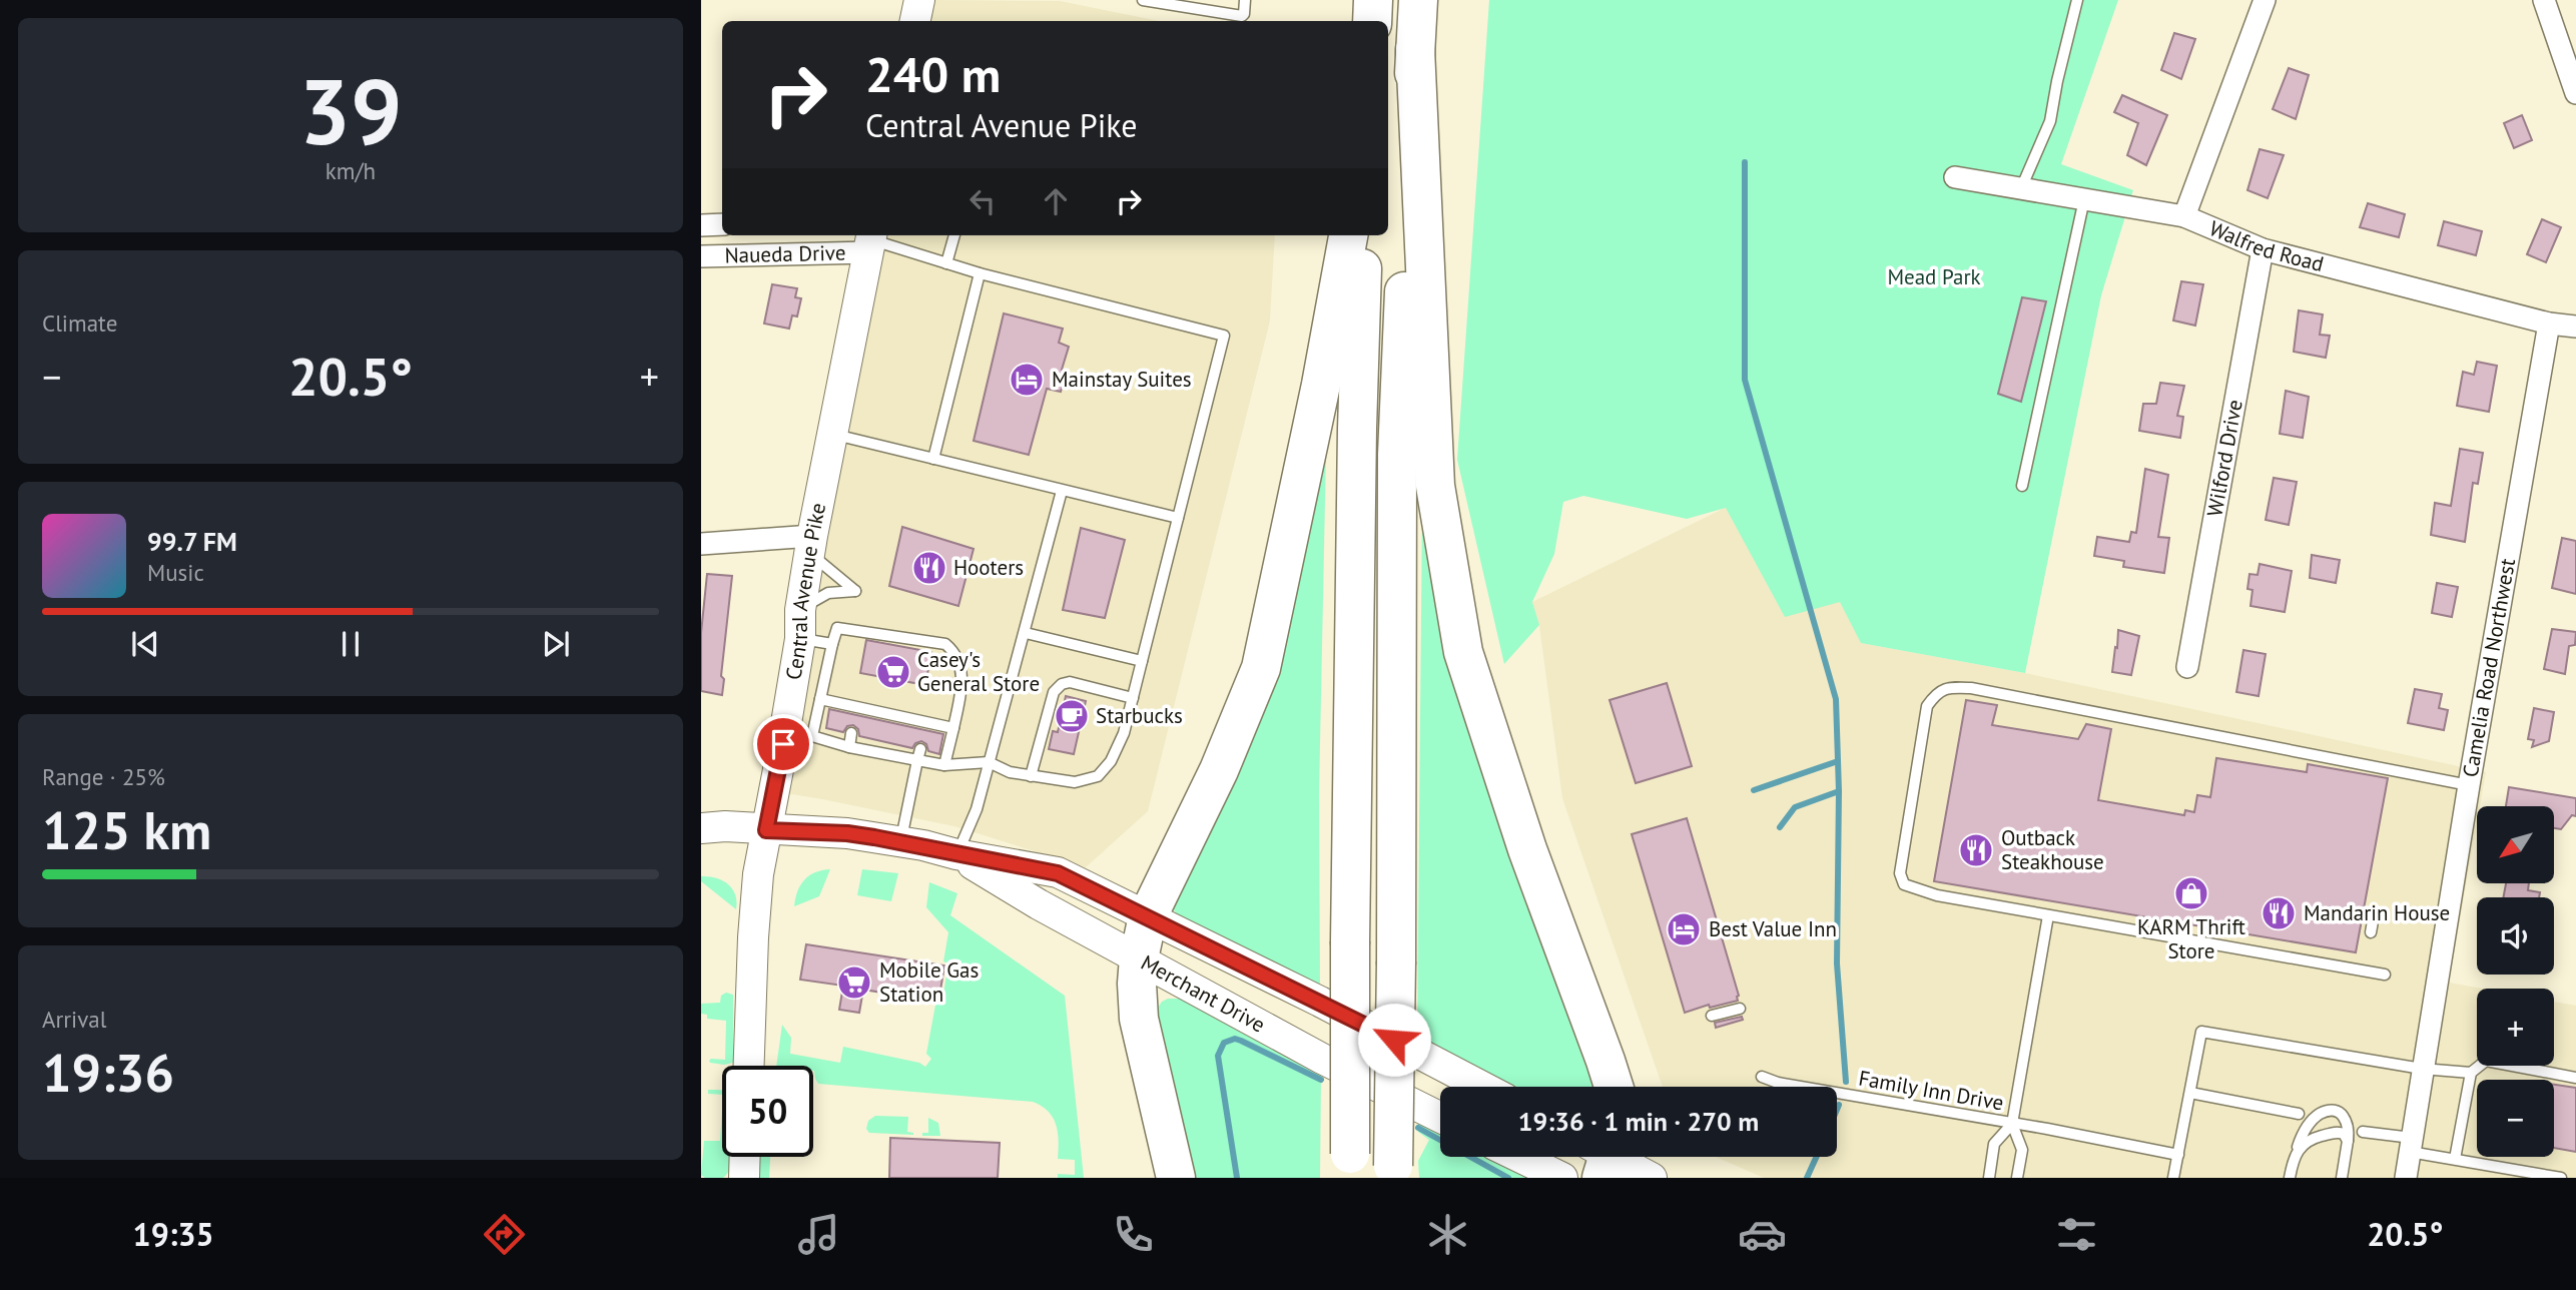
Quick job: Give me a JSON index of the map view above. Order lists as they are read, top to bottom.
{
  "streets": {
    "main road": ["Central Avenue Pike", "Merchant Drive"],
    "street": [
      "Walfred Road",
      "Naueda Drive",
      "Wilford Drive",
      "Camelia Road Northwest"
    ],
    "lane": ["Family Inn Drive"]
  },
  "crossings": [
    ["Walfred Road", "Wilford Drive"],
    ["Walfred Road", "Camelia Road Northwest"],
    ["Naueda Drive", "Central Avenue Pike"],
    ["Central Avenue Pike", "Merchant Drive"]
  ],
  "parks": ["Mead Park"],
  "places": {
    "hotel": ["Mainstay Suites", "Best Value Inn"],
    "restaurant": ["Hooters", "Outback Steakhouse", "Mandarin House"],
    "supermarket": ["Casey's General Store", "Mobile Gas Station"],
    "cafe": ["Starbucks"],
    "shop": ["KARM Thrift Store"]
  },
  "north": "bottom left",
  "page": {
    "tile": [
      ["39", "km/h"],
      "Climate",
      ["Range · 25%", "125 km"],
      ["Arrival", "19:36"]
    ],
    "turn": ["240 m", "Central Avenue Pike"],
    "heat": ["−", "20.5°", "+"],
    "song": ["99.7 FM", "Music"],
    "map_buttons": ["+", "−"],
    "limit": "50",
    "trip": "19:36 · 1 min · 270 m",
    "tabs": ["19:35", "20.5°"]
  }
}
